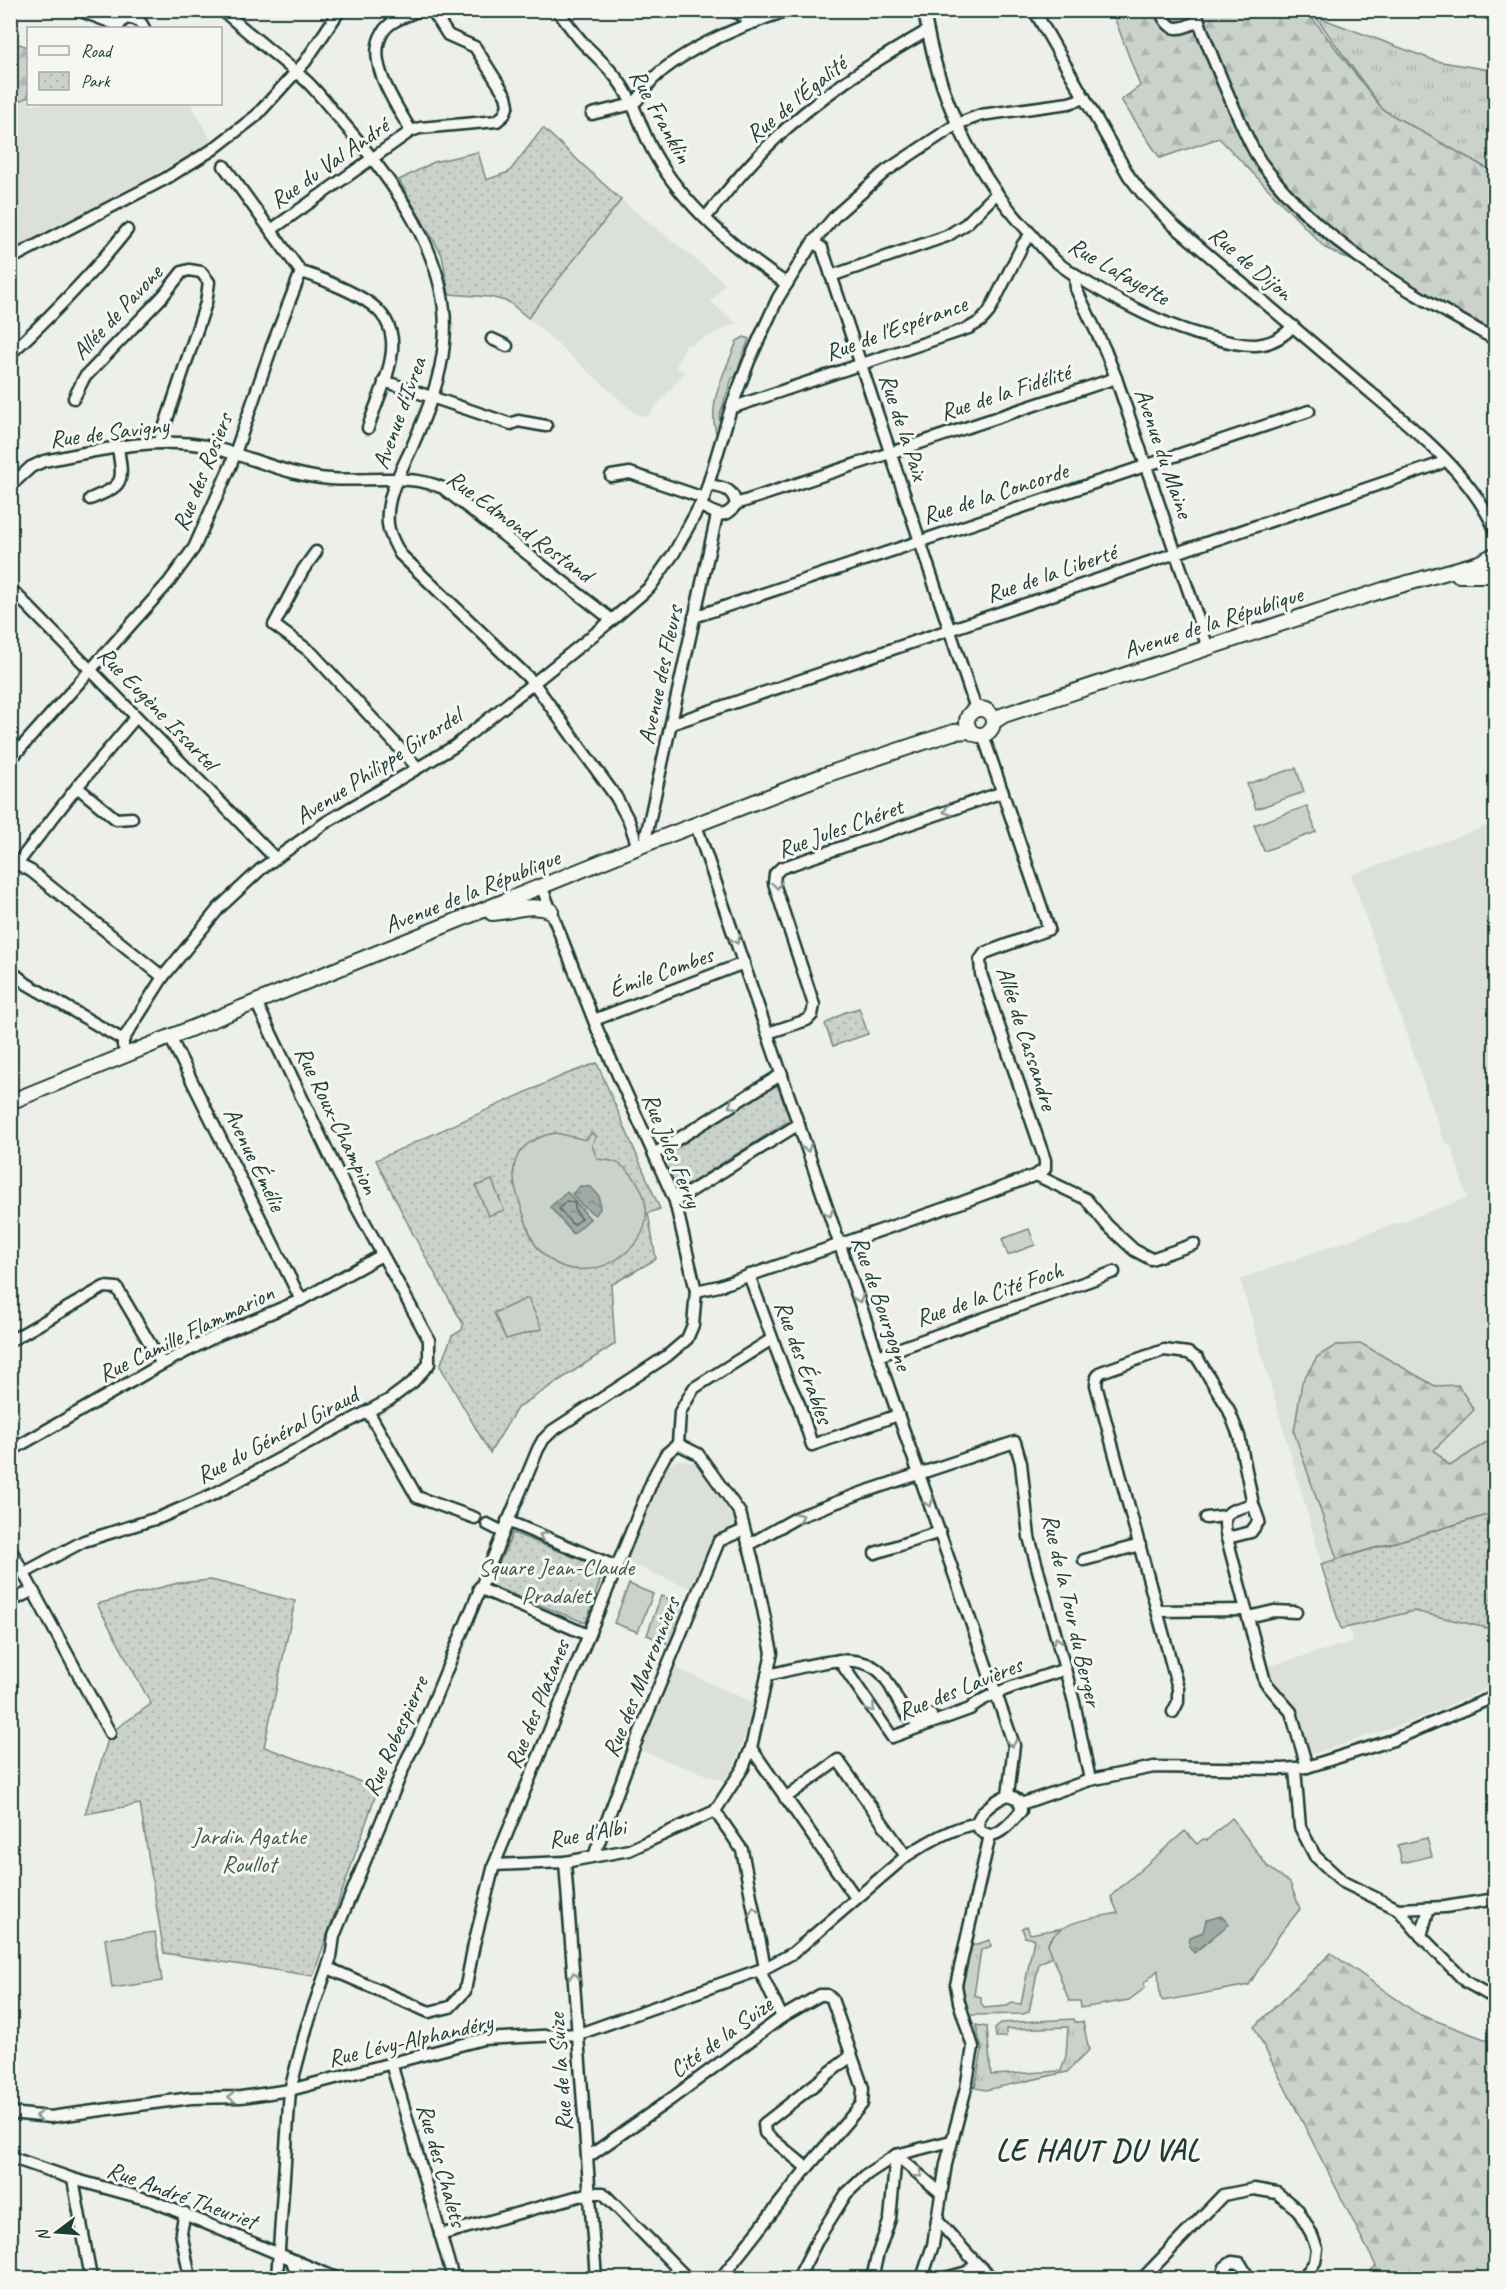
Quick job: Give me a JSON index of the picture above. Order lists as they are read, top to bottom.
{
  "streets": {
    "main road": ["Avenue de la République"],
    "street": [
      "Rue de l'Égalité",
      "Rue Franklin",
      "Rue du Val André",
      "Rue de Dijon",
      "Rue Lafayette",
      "Allée de Pavone",
      "Rue de l'Espérance",
      "Rue de la Fidélité",
      "Avenue d'Ivrea",
      "Rue de la Paix",
      "Rue de Savigny",
      "Avenue du Maine",
      "Rue des Rosiers",
      "Rue de la Concorde",
      "Rue Edmond Rostand",
      "Rue de la Liberté",
      "Avenue des Fleurs",
      "Rue Eugène Issartel",
      "Avenue Philippe Girardel",
      "Rue Jules Chéret",
      "Émile Combes",
      "Allée de Cassandre",
      "Rue Roux-Champion",
      "Rue Jules Ferry",
      "Avenue Émélie",
      "Rue de la Cité Foch",
      "Rue de Bourgogne",
      "Rue Camille Flammarion",
      "Rue des Érables",
      "Rue du Général Giraud",
      "Rue de la Tour du Berger",
      "Rue des Marronniers",
      "Rue des Lavières",
      "Rue des Platanes",
      "Rue Robespierre",
      "Rue d'Albi",
      "Cité de la Suize",
      "Rue Lévy-Alphandéry",
      "Rue de la Suize",
      "Rue des Chalets",
      "Rue André Theuriet"
    ]
  },
  "crossings": [
    ["Rue de l'Égalité", "Rue Franklin"],
    ["Rue de l'Égalité", "Rue Lafayette"],
    ["Rue Franklin", "Avenue Philippe Girardel"],
    ["Rue du Val André", "Avenue d'Ivrea"],
    ["Rue de Dijon", "Rue Lafayette"],
    ["Rue de Dijon", "Rue de la Liberté"],
    ["Rue de Dijon", "Avenue Philippe Girardel"],
    ["Rue Lafayette", "Rue de l'Espérance"],
    ["Rue Lafayette", "Avenue du Maine"],
    ["Rue Lafayette", "Avenue Philippe Girardel"],
    ["Allée de Pavone", "Rue de Savigny"],
    ["Rue de l'Espérance", "Rue de la Paix"],
    ["Rue de l'Espérance", "Avenue Philippe Girardel"],
    ["Rue de la Fidélité", "Rue de la Paix"],
    ["Rue de la Fidélité", "Avenue du Maine"],
    ["Rue de la Fidélité", "Avenue des Fleurs"],
    ["Rue de la Fidélité", "Avenue Philippe Girardel"],
    ["Avenue d'Ivrea", "Rue de Savigny"],
    ["Avenue d'Ivrea", "Rue Edmond Rostand"],
    ["Avenue d'Ivrea", "Avenue de la République"],
    ["Avenue d'Ivrea", "Avenue des Fleurs"],
    ["Avenue d'Ivrea", "Avenue Philippe Girardel"],
    ["Rue de la Paix", "Rue de la Concorde"],
    ["Rue de la Paix", "Rue de la Liberté"],
    ["Rue de la Paix", "Avenue de la République"],
    ["Rue de la Paix", "Avenue Philippe Girardel"],
    ["Rue de Savigny", "Rue des Rosiers"],
    ["Rue de Savigny", "Rue Edmond Rostand"],
    ["Avenue du Maine", "Rue de la Concorde"],
    ["Avenue du Maine", "Rue de la Liberté"],
    ["Avenue du Maine", "Avenue de la République"],
    ["Rue des Rosiers", "Rue Eugène Issartel"],
    ["Rue de la Concorde", "Avenue des Fleurs"],
    ["Rue Edmond Rostand", "Avenue Philippe Girardel"],
    ["Rue de la Liberté", "Avenue des Fleurs"],
    ["Avenue de la République", "Avenue des Fleurs"],
    ["Avenue de la République", "Rue Roux-Champion"],
    ["Avenue de la République", "Rue Jules Ferry"],
    ["Avenue de la République", "Avenue Émélie"],
    ["Avenue de la République", "Rue de Bourgogne"],
    ["Avenue des Fleurs", "Avenue Philippe Girardel"],
    ["Rue Eugène Issartel", "Avenue Philippe Girardel"],
    ["Rue Jules Chéret", "Allée de Cassandre"],
    ["Rue Jules Chéret", "Rue de Bourgogne"],
    ["Émile Combes", "Rue Jules Ferry"],
    ["Émile Combes", "Rue de Bourgogne"],
    ["Rue Roux-Champion", "Rue Camille Flammarion"],
    ["Rue Roux-Champion", "Rue du Général Giraud"],
    ["Rue Jules Ferry", "Rue Robespierre"],
    ["Avenue Émélie", "Rue Camille Flammarion"],
    ["Rue de la Cité Foch", "Rue de Bourgogne"],
    ["Rue de Bourgogne", "Rue des Érables"],
    ["Rue de Bourgogne", "Rue de la Tour du Berger"],
    ["Rue de Bourgogne", "Rue des Lavières"],
    ["Rue Camille Flammarion", "Rue du Général Giraud"],
    ["Rue de la Tour du Berger", "Rue des Lavières"],
    ["Rue des Marronniers", "Rue d'Albi"],
    ["Rue des Platanes", "Rue Robespierre"],
    ["Rue des Platanes", "Rue d'Albi"],
    ["Rue Robespierre", "Rue Lévy-Alphandéry"],
    ["Rue Robespierre", "Rue André Theuriet"],
    ["Rue d'Albi", "Rue de la Suize"],
    ["Cité de la Suize", "Rue de la Suize"],
    ["Rue Lévy-Alphandéry", "Rue de la Suize"],
    ["Rue Lévy-Alphandéry", "Rue des Chalets"]
  ],
  "one_way": ["Rue de Bourgogne", "Rue de la Suize"],
  "districts": ["LE HAUT DU VAL"],
  "parks": ["Square Jean-Claude Pradalet", "Jardin Agathe Roullot"],
  "legend": ["Road", "Park"],
  "north": "left"
}
